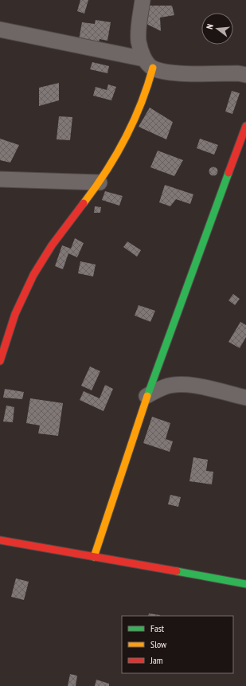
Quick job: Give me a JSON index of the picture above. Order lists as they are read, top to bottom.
{
  "legend": ["Fast", "Slow", "Jam"],
  "north": "left"
}
